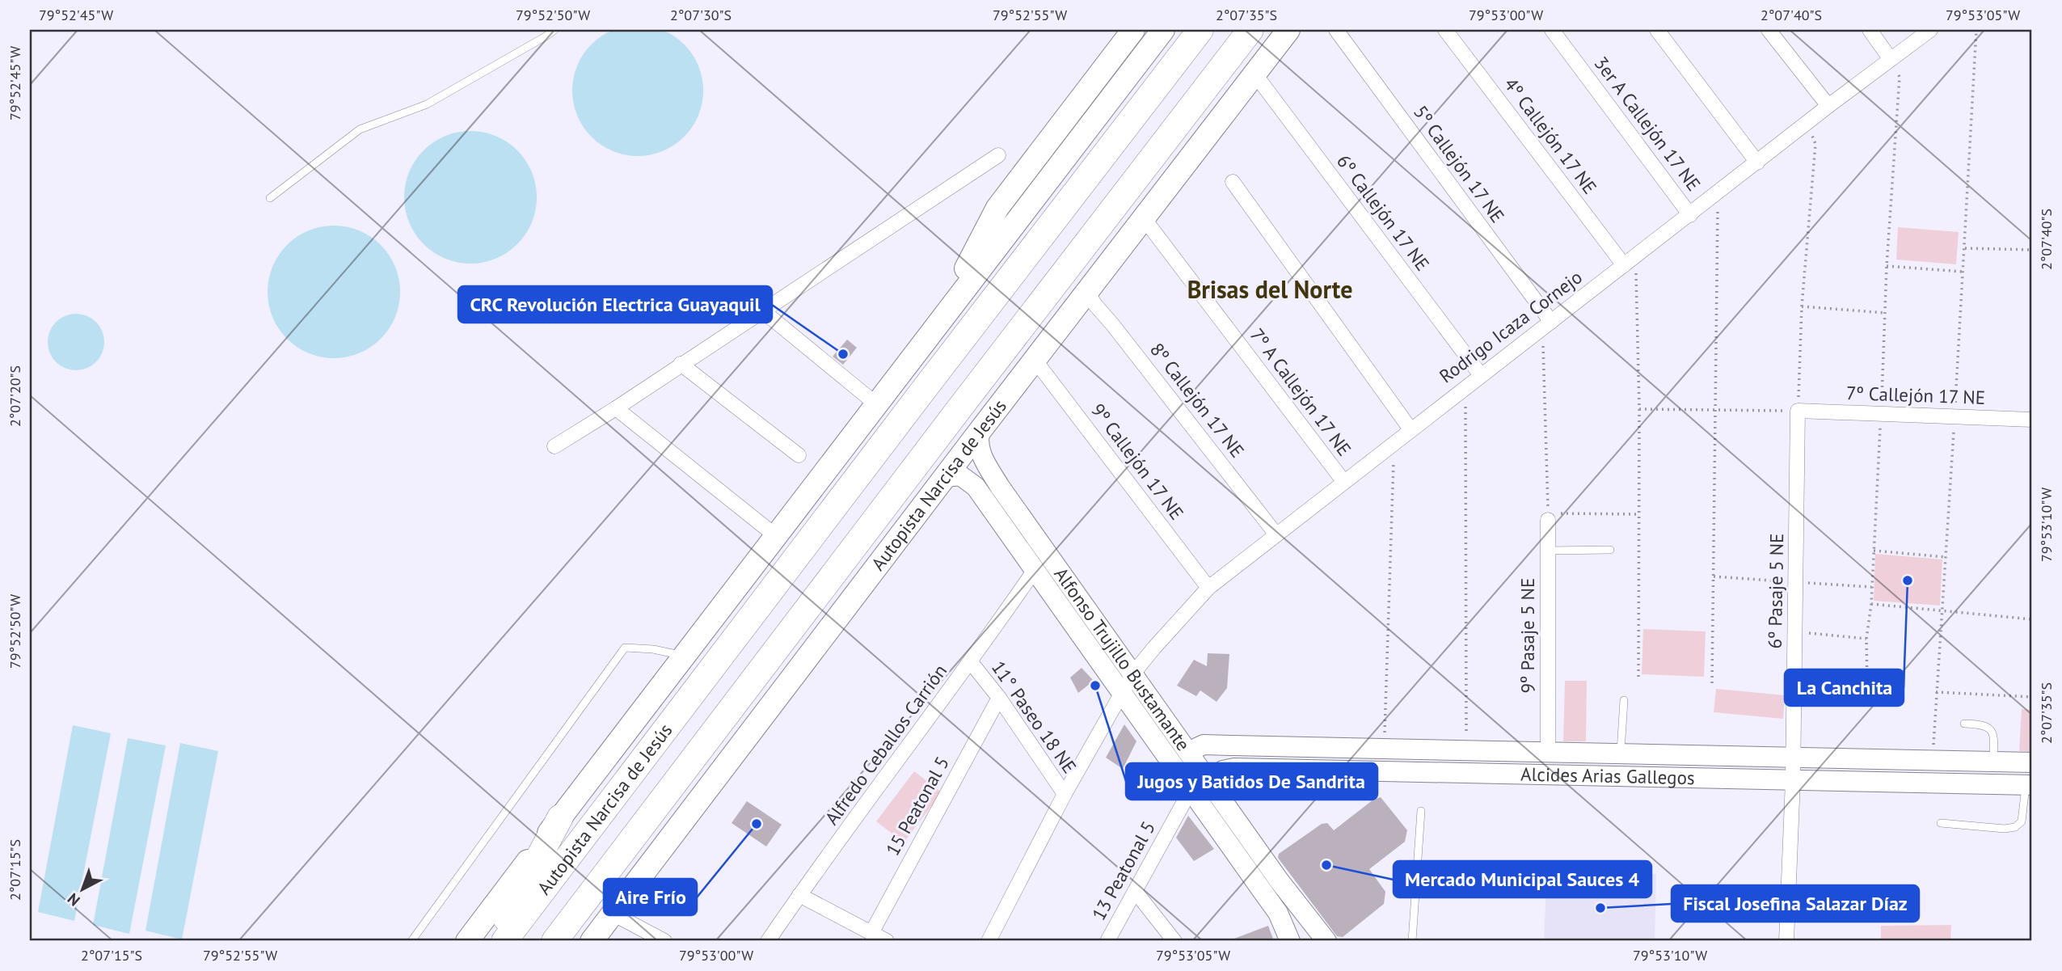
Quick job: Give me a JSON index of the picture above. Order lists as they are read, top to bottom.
{
  "streets": {
    "highway": ["Autopista Narcisa de Jesús"],
    "street": [
      "3er A Callejón 17 NE",
      "4º Callejón 17 NE",
      "5º Callejón 17 NE",
      "6º Callejón 17 NE",
      "Rodrigo Icaza Cornejo",
      "7º A Callejón 17 NE",
      "7º Callejón 17 NE",
      "8º Callejón 17 NE",
      "9º Callejón 17 NE",
      "6º Pasaje 5 NE",
      "9º Pasaje 5 NE",
      "Alfonso Trujillo Bustamante",
      "11° Paseo 18 NE",
      "Alfredo Ceballos Carrión",
      "Alcides Arias Gallegos",
      "15 Peatonal 5",
      "13 Peatonal 5"
    ]
  },
  "crossings": [
    ["3er A Callejón 17 NE", "Rodrigo Icaza Cornejo"],
    ["4º Callejón 17 NE", "Rodrigo Icaza Cornejo"],
    ["5º Callejón 17 NE", "Rodrigo Icaza Cornejo"],
    ["6º Callejón 17 NE", "Rodrigo Icaza Cornejo"],
    ["6º Callejón 17 NE", "Autopista Narcisa de Jesús"],
    ["Rodrigo Icaza Cornejo", "7º A Callejón 17 NE"],
    ["Rodrigo Icaza Cornejo", "8º Callejón 17 NE"],
    ["Rodrigo Icaza Cornejo", "9º Callejón 17 NE"],
    ["Rodrigo Icaza Cornejo", "Alfonso Trujillo Bustamante"],
    ["Rodrigo Icaza Cornejo", "11° Paseo 18 NE"],
    ["7º A Callejón 17 NE", "Autopista Narcisa de Jesús"],
    ["7º Callejón 17 NE", "6º Pasaje 5 NE"],
    ["8º Callejón 17 NE", "Autopista Narcisa de Jesús"],
    ["9º Callejón 17 NE", "Autopista Narcisa de Jesús"],
    ["Autopista Narcisa de Jesús", "Alfonso Trujillo Bustamante"],
    ["6º Pasaje 5 NE", "Alcides Arias Gallegos"],
    ["9º Pasaje 5 NE", "Alcides Arias Gallegos"],
    ["Alfonso Trujillo Bustamante", "Alfredo Ceballos Carrión"],
    ["Alfonso Trujillo Bustamante", "Alcides Arias Gallegos"],
    ["Alfonso Trujillo Bustamante", "13 Peatonal 5"],
    ["11° Paseo 18 NE", "Alfredo Ceballos Carrión"],
    ["11° Paseo 18 NE", "15 Peatonal 5"],
    ["Alcides Arias Gallegos", "13 Peatonal 5"]
  ],
  "districts": ["Brisas del Norte"],
  "places": [
    "CRC Revolución Electrica Guayaquil",
    "La Canchita",
    "Jugos y Batidos De Sandrita",
    "Aire Frío",
    "Mercado Municipal Sauces 4",
    "Fiscal Josefina Salazar Díaz"
  ],
  "north": "bottom left",
  "coordinates": [
    "79°52'45\"W",
    "79°52'50\"W",
    "2°07'30\"S",
    "79°52'55\"W",
    "2°07'35\"S",
    "79°53'00\"W",
    "2°07'40\"S",
    "79°53'05\"W",
    "2°07'20\"S",
    "79°53'10\"W",
    "2°07'15\"S"
  ]
}
